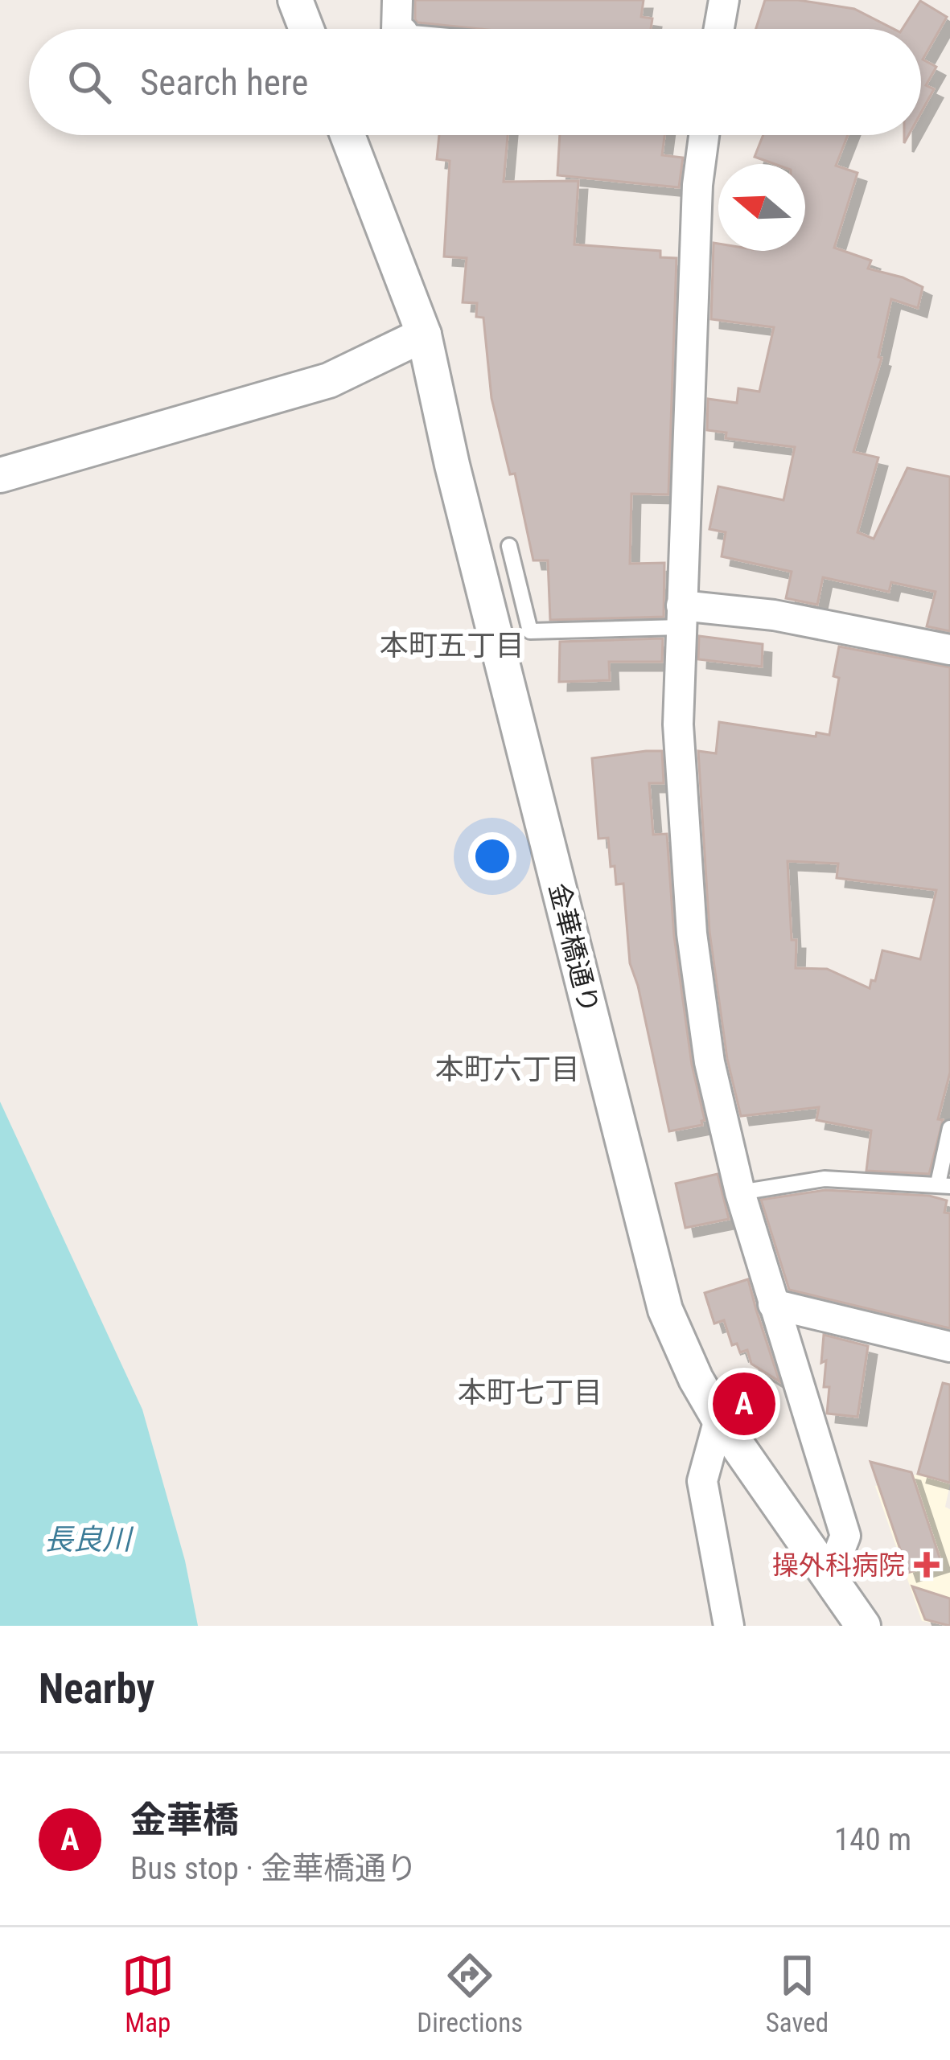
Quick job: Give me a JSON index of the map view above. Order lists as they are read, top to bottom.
{
  "streets": {
    "street": ["金華橋通り"]
  },
  "districts": ["本町五丁目", "本町六丁目", "本町七丁目"],
  "water": ["長良川"],
  "places": {
    "health": ["操外科病院"]
  },
  "north": "left",
  "page": {
    "search": "Search here",
    "pins": "A",
    "heading": "Nearby",
    "list": [
      {
        "mark": "A",
        "name": "金華橋",
        "note": "Bus stop · 金華橋通り",
        "value": "140 m"
      }
    ],
    "nav": ["Map", "Directions", "Saved"]
  }
}
